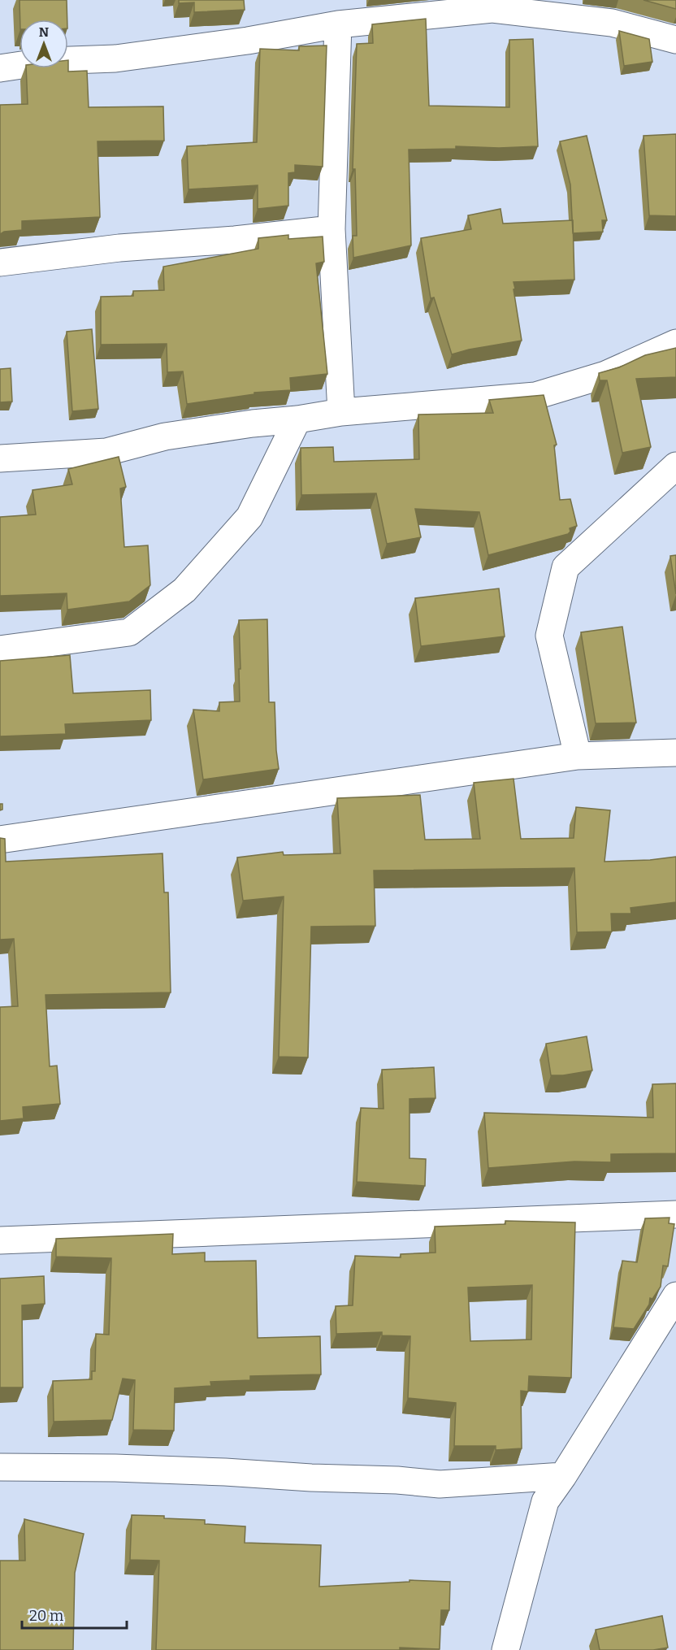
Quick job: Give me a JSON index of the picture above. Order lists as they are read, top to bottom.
{
  "scale_bar": "20 m",
  "north": "top"
}
